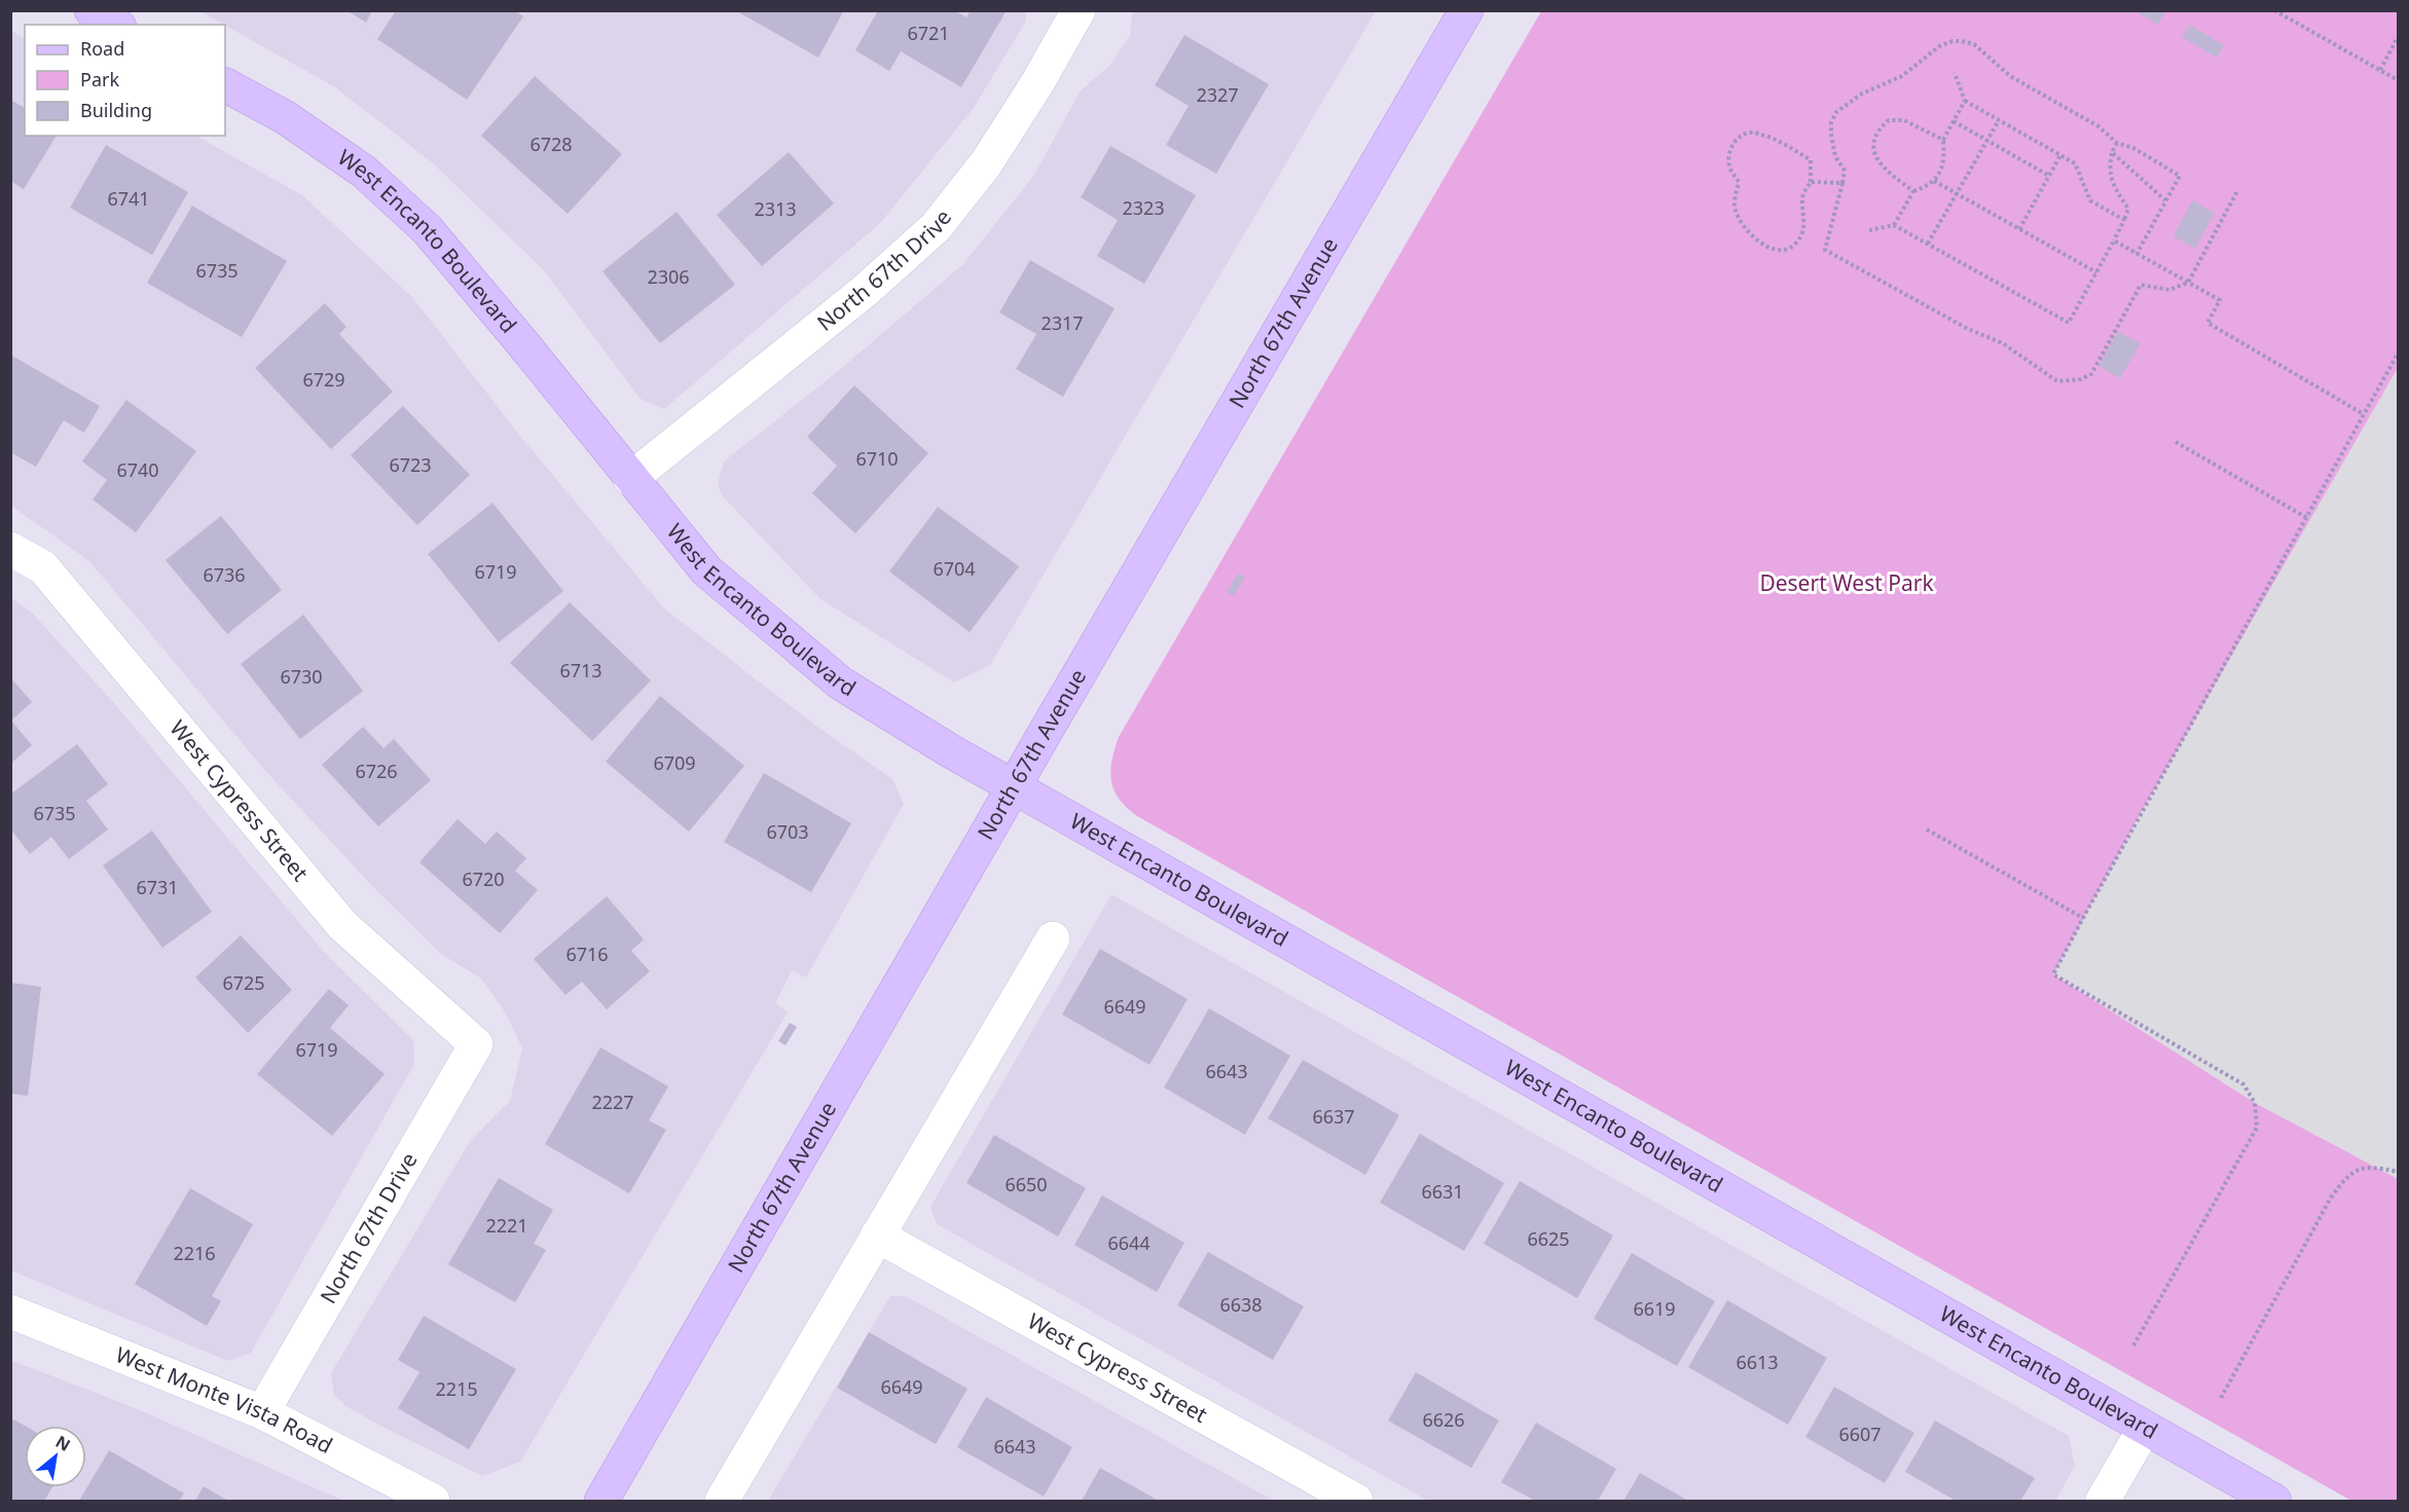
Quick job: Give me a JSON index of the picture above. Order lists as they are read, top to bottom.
{
  "streets": {
    "street": [
      "West Encanto Boulevard",
      "North 67th Drive",
      "North 67th Avenue",
      "West Cypress Street",
      "West Monte Vista Road"
    ]
  },
  "crossings": [
    ["West Encanto Boulevard", "North 67th Drive"],
    ["West Encanto Boulevard", "North 67th Avenue"],
    ["North 67th Drive", "West Cypress Street"],
    ["North 67th Drive", "West Monte Vista Road"]
  ],
  "parks": ["Desert West Park"],
  "house_numbers": [
    "6721",
    "2327",
    "6728",
    "6741",
    "2323",
    "2313",
    "6735",
    "2306",
    "2317",
    "6729",
    "6710",
    "6723",
    "6740",
    "6704",
    "6719",
    "6736",
    "6713",
    "6730",
    "6709",
    "6726",
    "6735",
    "6703",
    "6720",
    "6731",
    "6716",
    "6725",
    "6649",
    "6719",
    "6643",
    "2227",
    "6637",
    "6650",
    "6631",
    "2221",
    "6625",
    "6644",
    "2216",
    "6638",
    "6619",
    "6613",
    "6649",
    "2215",
    "6626",
    "6607",
    "6643"
  ],
  "legend": ["Road", "Park", "Building"],
  "north": "top right"
}
